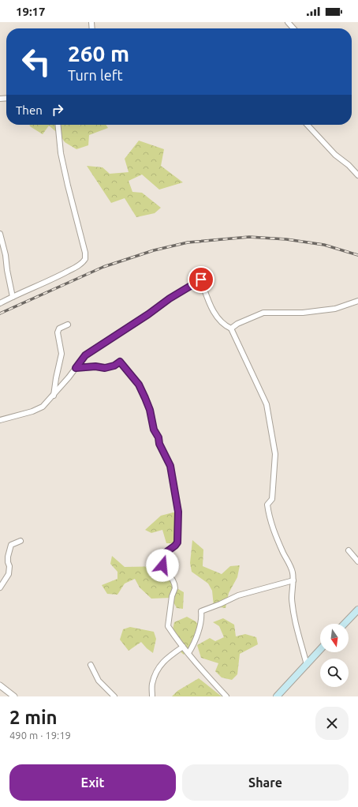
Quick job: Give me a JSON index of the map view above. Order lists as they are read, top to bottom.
{
  "north": "bottom",
  "page": {
    "status": "19:17",
    "turn": ["260 m", "Turn left"],
    "then": "Then",
    "heading": ["2 min", "490 m · 19:19"],
    "buttons": ["Exit", "Share"]
  }
}
